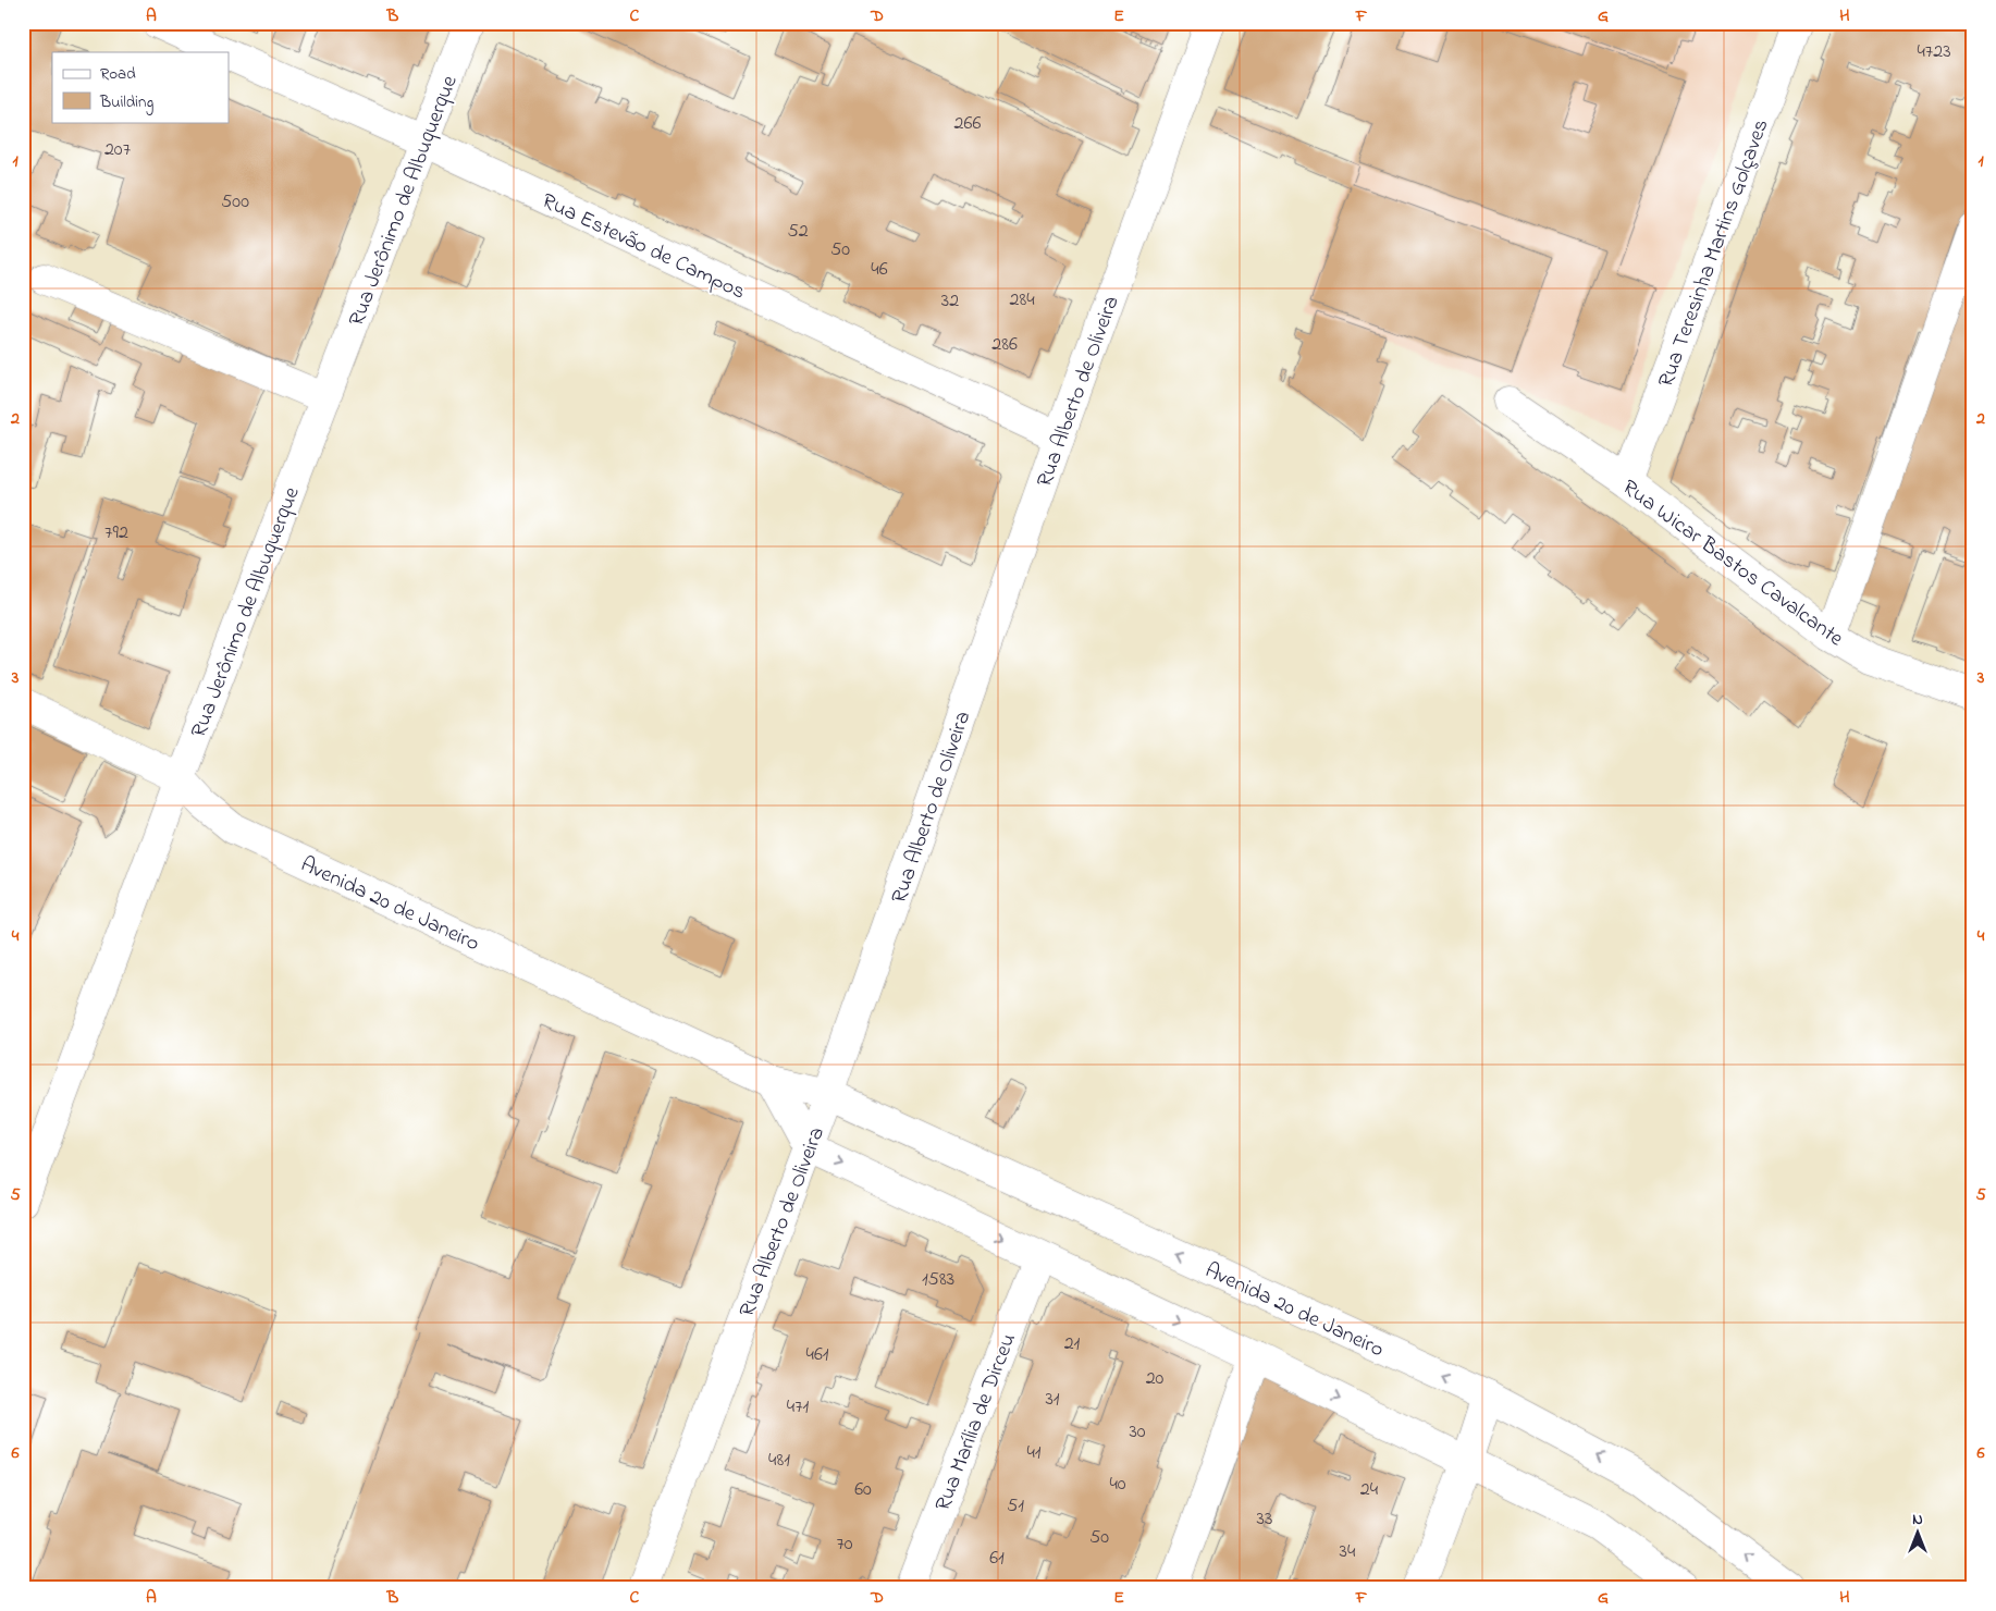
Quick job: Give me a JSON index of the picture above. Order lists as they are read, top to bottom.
{
  "streets": {
    "street": [
      "Rua Jerônimo de Albuquerque",
      "Rua Estevão de Campos",
      "Rua Teresinha Martins Golçaves",
      "Rua Alberto de Oliveira",
      "Rua Wicar Bastos Cavalcante",
      "Avenida 20 de Janeiro",
      "Rua Marília de Dirceu"
    ]
  },
  "crossings": [
    ["Rua Jerônimo de Albuquerque", "Rua Estevão de Campos"],
    ["Rua Jerônimo de Albuquerque", "Avenida 20 de Janeiro"],
    ["Rua Estevão de Campos", "Rua Alberto de Oliveira"],
    ["Rua Teresinha Martins Golçaves", "Rua Wicar Bastos Cavalcante"],
    ["Rua Alberto de Oliveira", "Avenida 20 de Janeiro"]
  ],
  "house_numbers": [
    "4723",
    "266",
    "207",
    "500",
    "52",
    "50",
    "46",
    "284",
    "32",
    "286",
    "792",
    "1583",
    "21",
    "461",
    "20",
    "31",
    "471",
    "30",
    "41",
    "481",
    "40",
    "60",
    "24",
    "51",
    "33",
    "50",
    "70",
    "34",
    "61"
  ],
  "legend": ["Road", "Building"],
  "north": "top",
  "grid": {
    "columns": [
      "A",
      "B",
      "C",
      "D",
      "E",
      "F",
      "G",
      "H"
    ],
    "rows": [
      "1",
      "2",
      "3",
      "4",
      "5",
      "6"
    ]
  }
}
